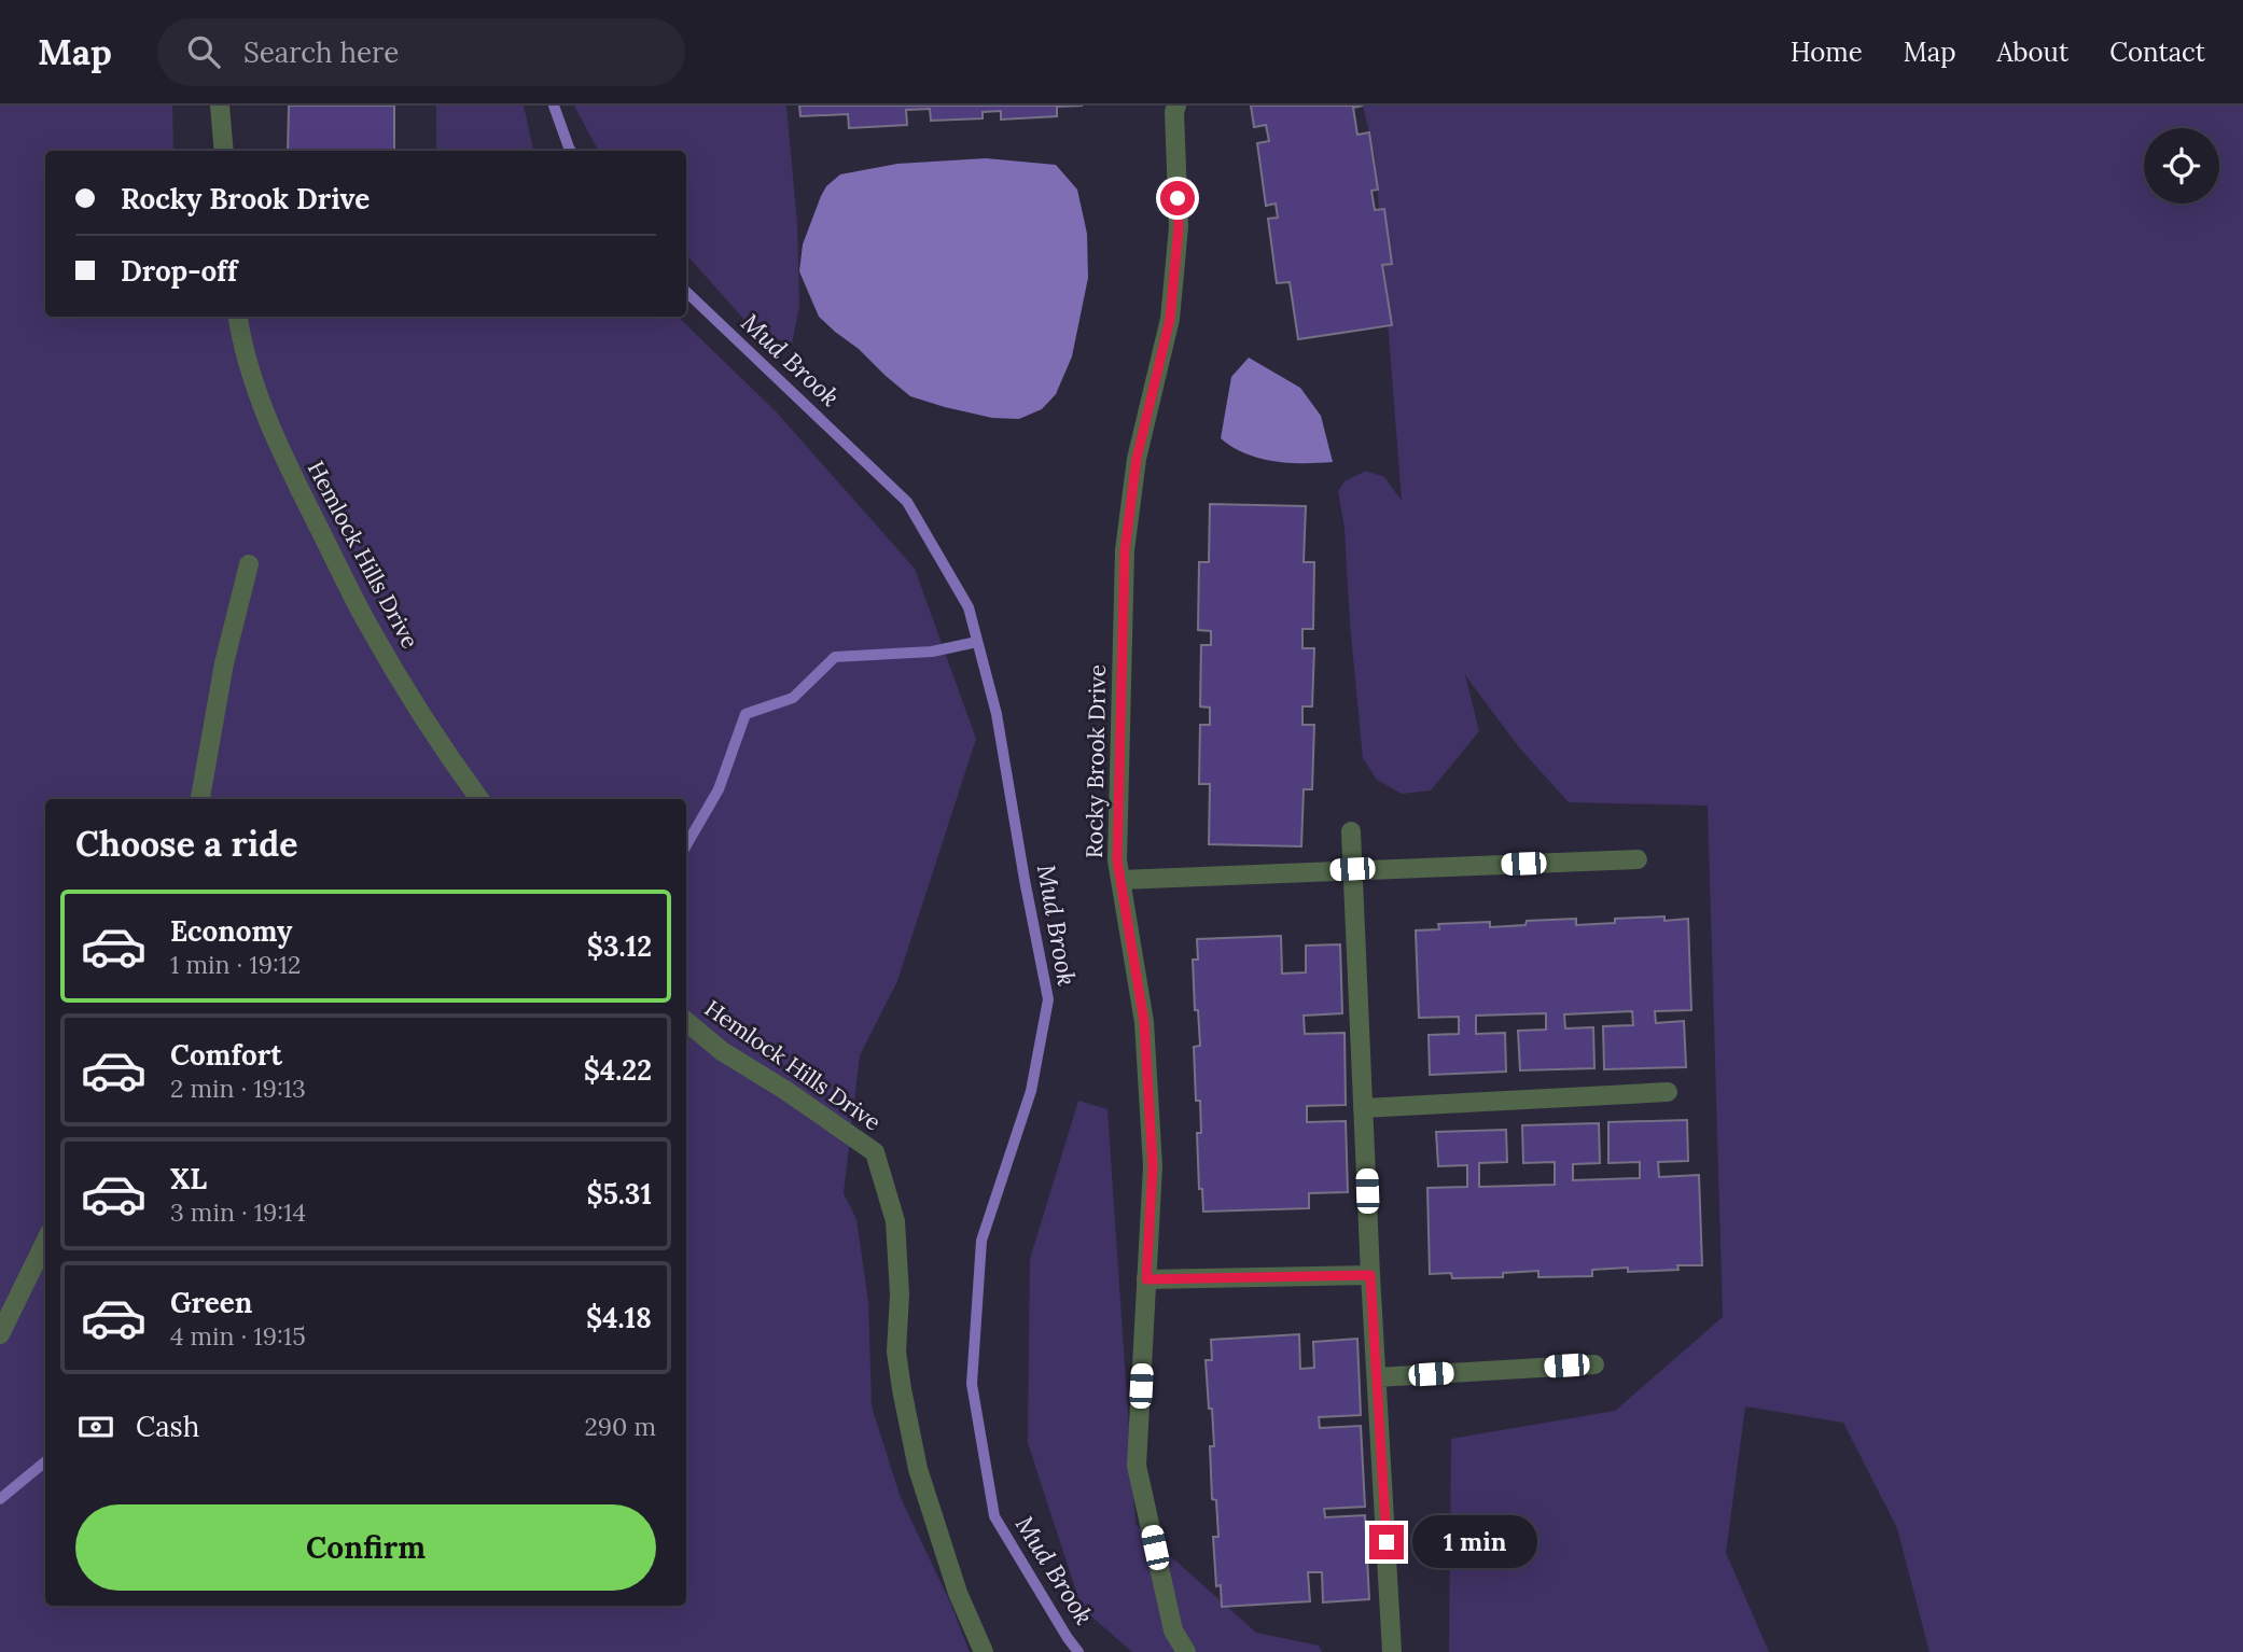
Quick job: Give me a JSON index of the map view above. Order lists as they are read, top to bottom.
{
  "streets": {
    "street": ["Hemlock Hills Drive", "Rocky Brook Drive"]
  },
  "water": ["Mud Brook"],
  "page": {
    "header": "Map",
    "search": "Search here",
    "nav": [
      "Home",
      "Map",
      "About",
      "Contact"
    ],
    "banner": ["Rocky Brook Drive", "Drop-off"],
    "heading": "Choose a ride",
    "list": [
      {
        "name": "Economy",
        "note": "1 min · 19:12",
        "value": "$3.12"
      },
      {
        "name": "Comfort",
        "note": "2 min · 19:13",
        "value": "$4.22"
      },
      {
        "name": "XL",
        "note": "3 min · 19:14",
        "value": "$5.31"
      },
      {
        "name": "Green",
        "note": "4 min · 19:15",
        "value": "$4.18"
      }
    ],
    "pay": ["Cash", "290 m"],
    "buttons": "Confirm",
    "bubble": "1 min"
  }
}
